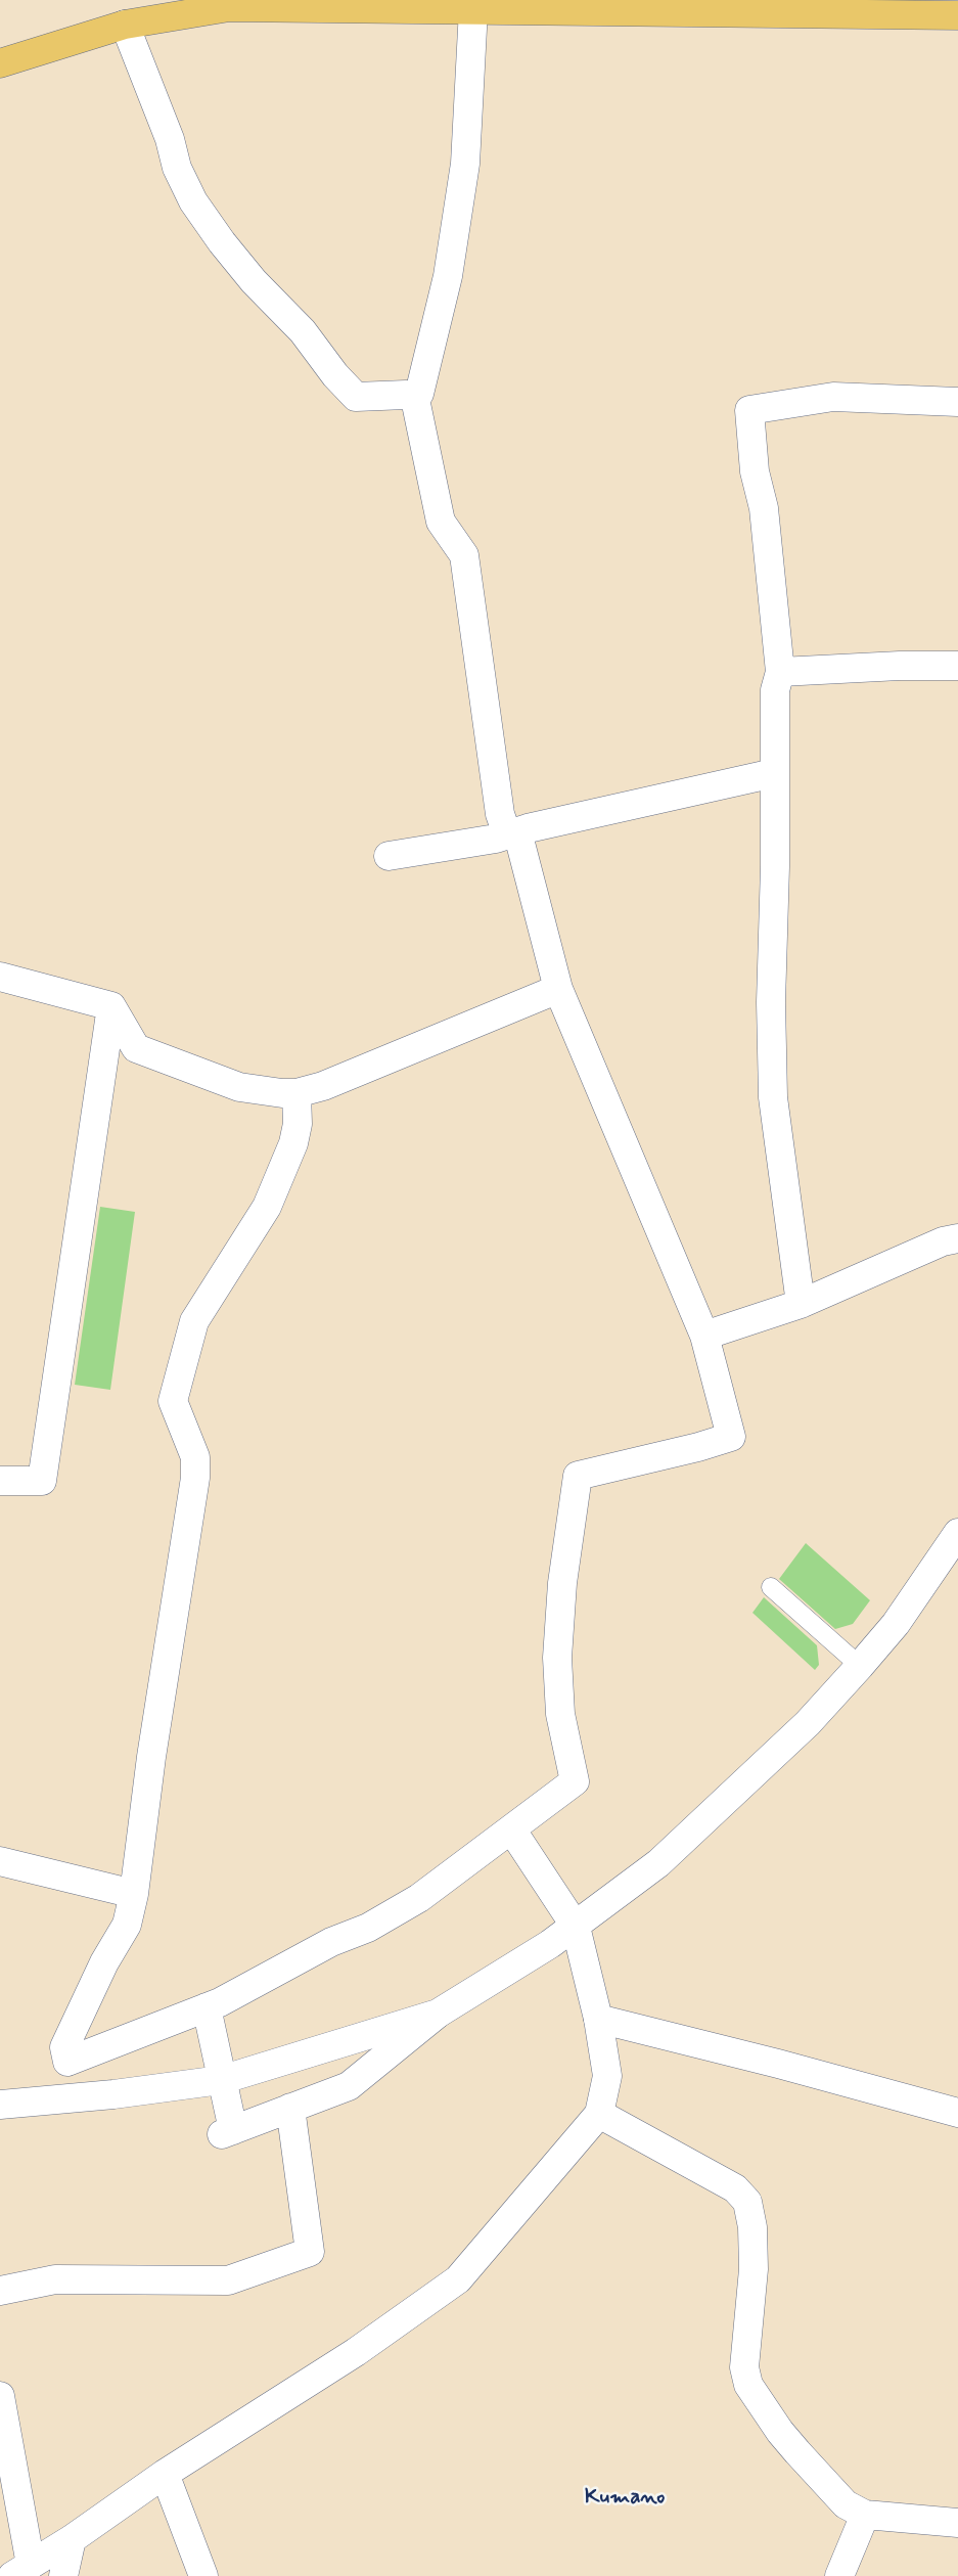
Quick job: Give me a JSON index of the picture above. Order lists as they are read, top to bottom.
{
  "districts": ["Kumano"]
}
